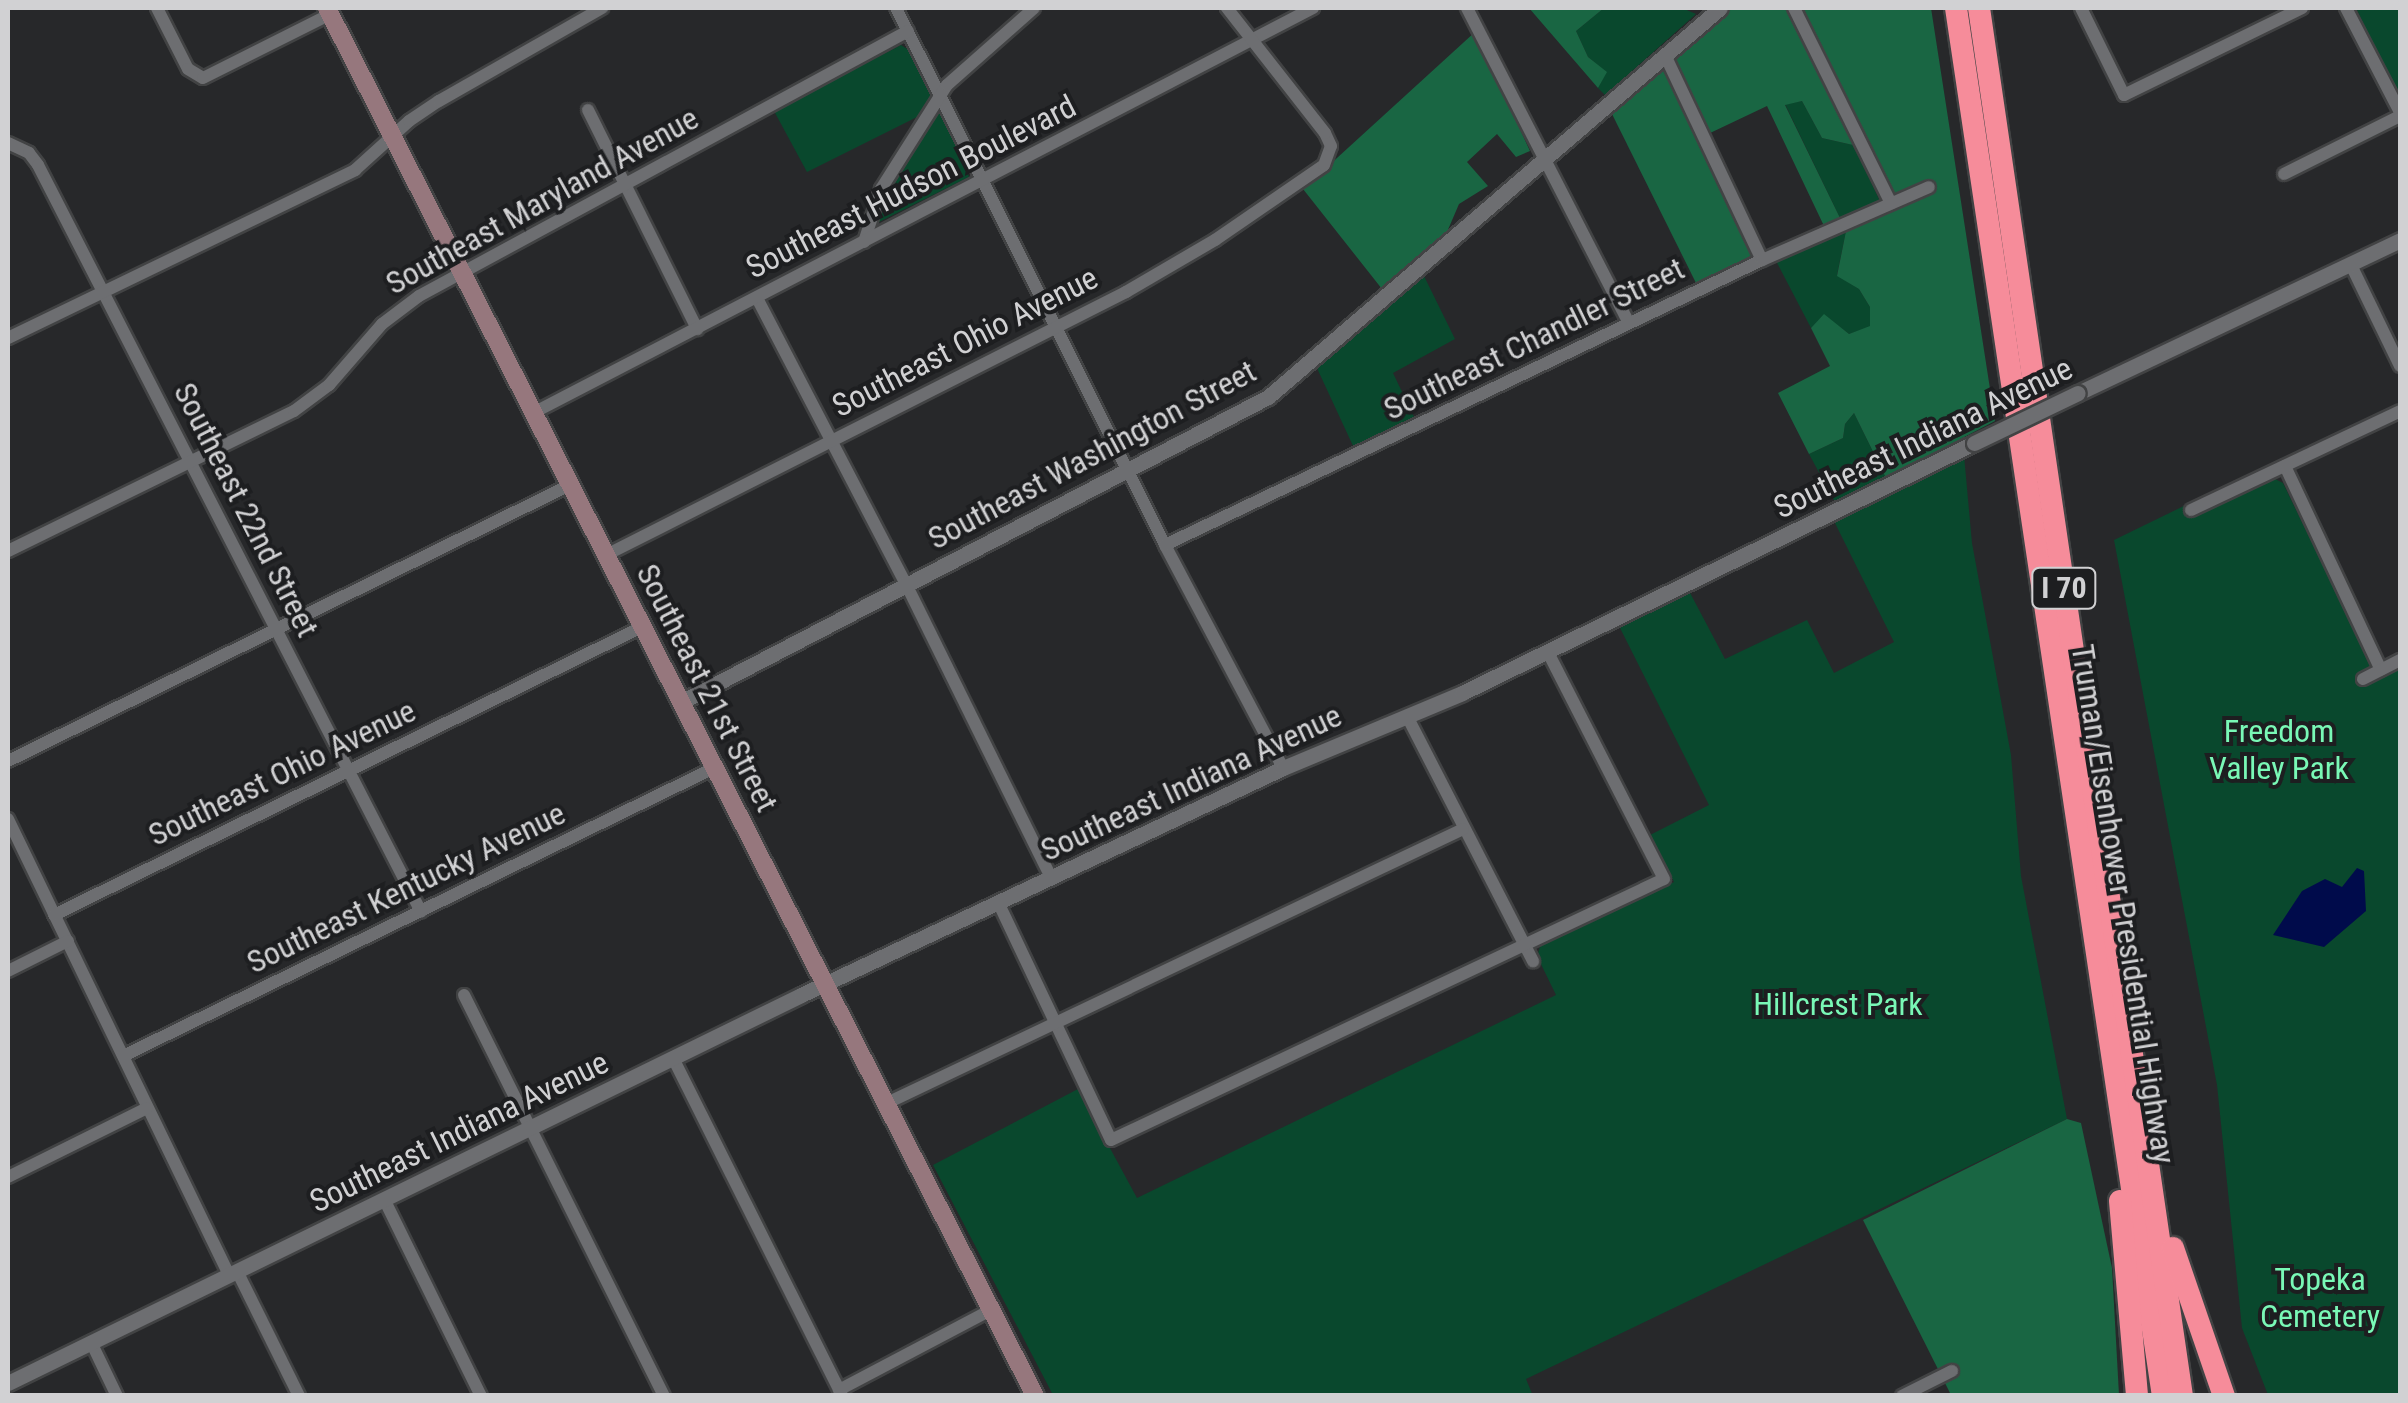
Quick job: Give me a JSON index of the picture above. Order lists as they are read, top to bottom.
{
  "streets": {
    "highway": ["I 70", "Truman/Eisenhower Presidential Highway"],
    "main road": ["Southeast 21st Street"],
    "street": [
      "Southeast Hudson Boulevard",
      "Southeast Maryland Avenue",
      "Southeast Chandler Street",
      "Southeast Ohio Avenue",
      "Southeast Indiana Avenue",
      "Southeast Washington Street",
      "Southeast 22nd Street",
      "Southeast Kentucky Avenue"
    ]
  },
  "crossings": [
    ["Southeast Hudson Boulevard", "Southeast Ohio Avenue"],
    ["Southeast Hudson Boulevard", "Southeast 21st Street"],
    ["Southeast Maryland Avenue", "Southeast 22nd Street"],
    ["Southeast Maryland Avenue", "Southeast 21st Street"],
    ["Southeast Ohio Avenue", "Southeast 22nd Street"],
    ["Southeast Ohio Avenue", "Southeast 21st Street"],
    ["Southeast Indiana Avenue", "Southeast 21st Street"],
    ["Southeast Washington Street", "Southeast 21st Street"],
    ["Southeast 22nd Street", "Southeast Kentucky Avenue"],
    ["Southeast 21st Street", "Southeast Kentucky Avenue"]
  ],
  "parks": ["Freedom Valley Park", "Hillcrest Park", "Topeka Cemetery"]
}
